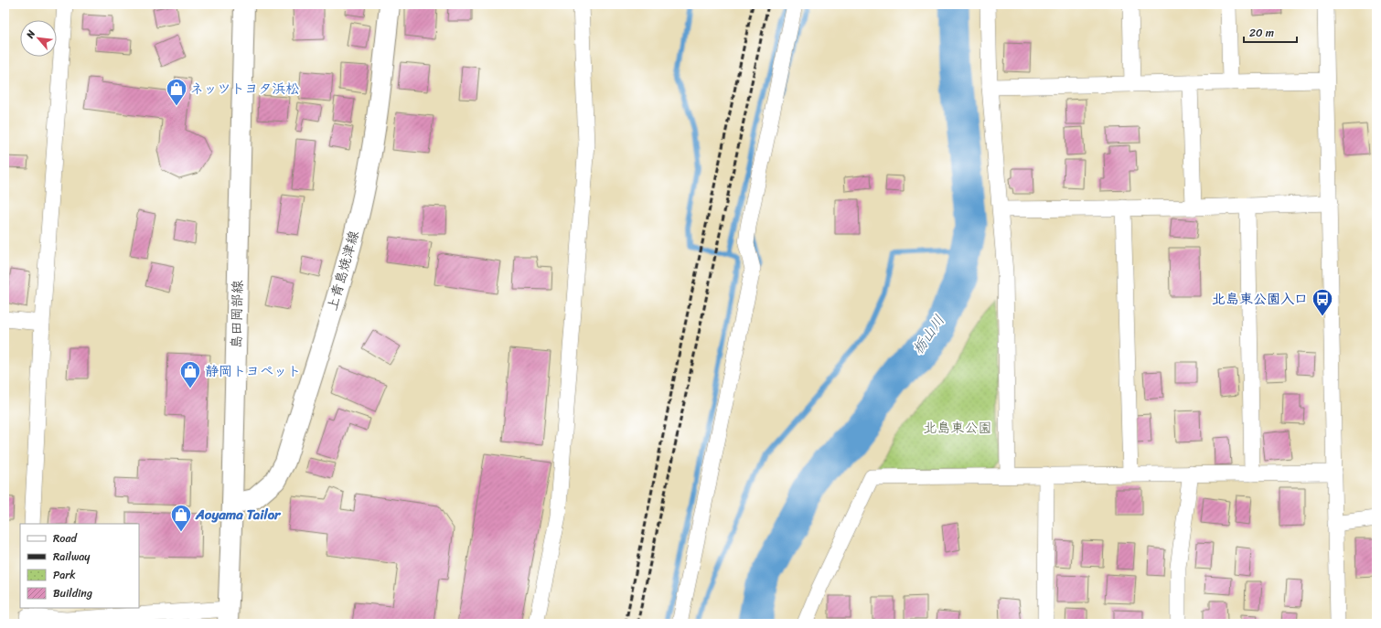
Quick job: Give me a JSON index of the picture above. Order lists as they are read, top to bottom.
{
  "streets": {
    "main road": ["上青島焼津線", "島田岡部線"]
  },
  "crossings": [
    ["上青島焼津線", "島田岡部線"]
  ],
  "water": ["栃山川"],
  "parks": ["北島東公園"],
  "places": {
    "shop": ["ネッツトヨタ浜松", "静岡トヨペット", "Aoyama Tailor"],
    "bus stop": ["北島東公園入口"]
  },
  "legend": [
    "Road",
    "Railway",
    "Park",
    "Building"
  ],
  "scale_bar": "20 m",
  "north": "top left"
}
